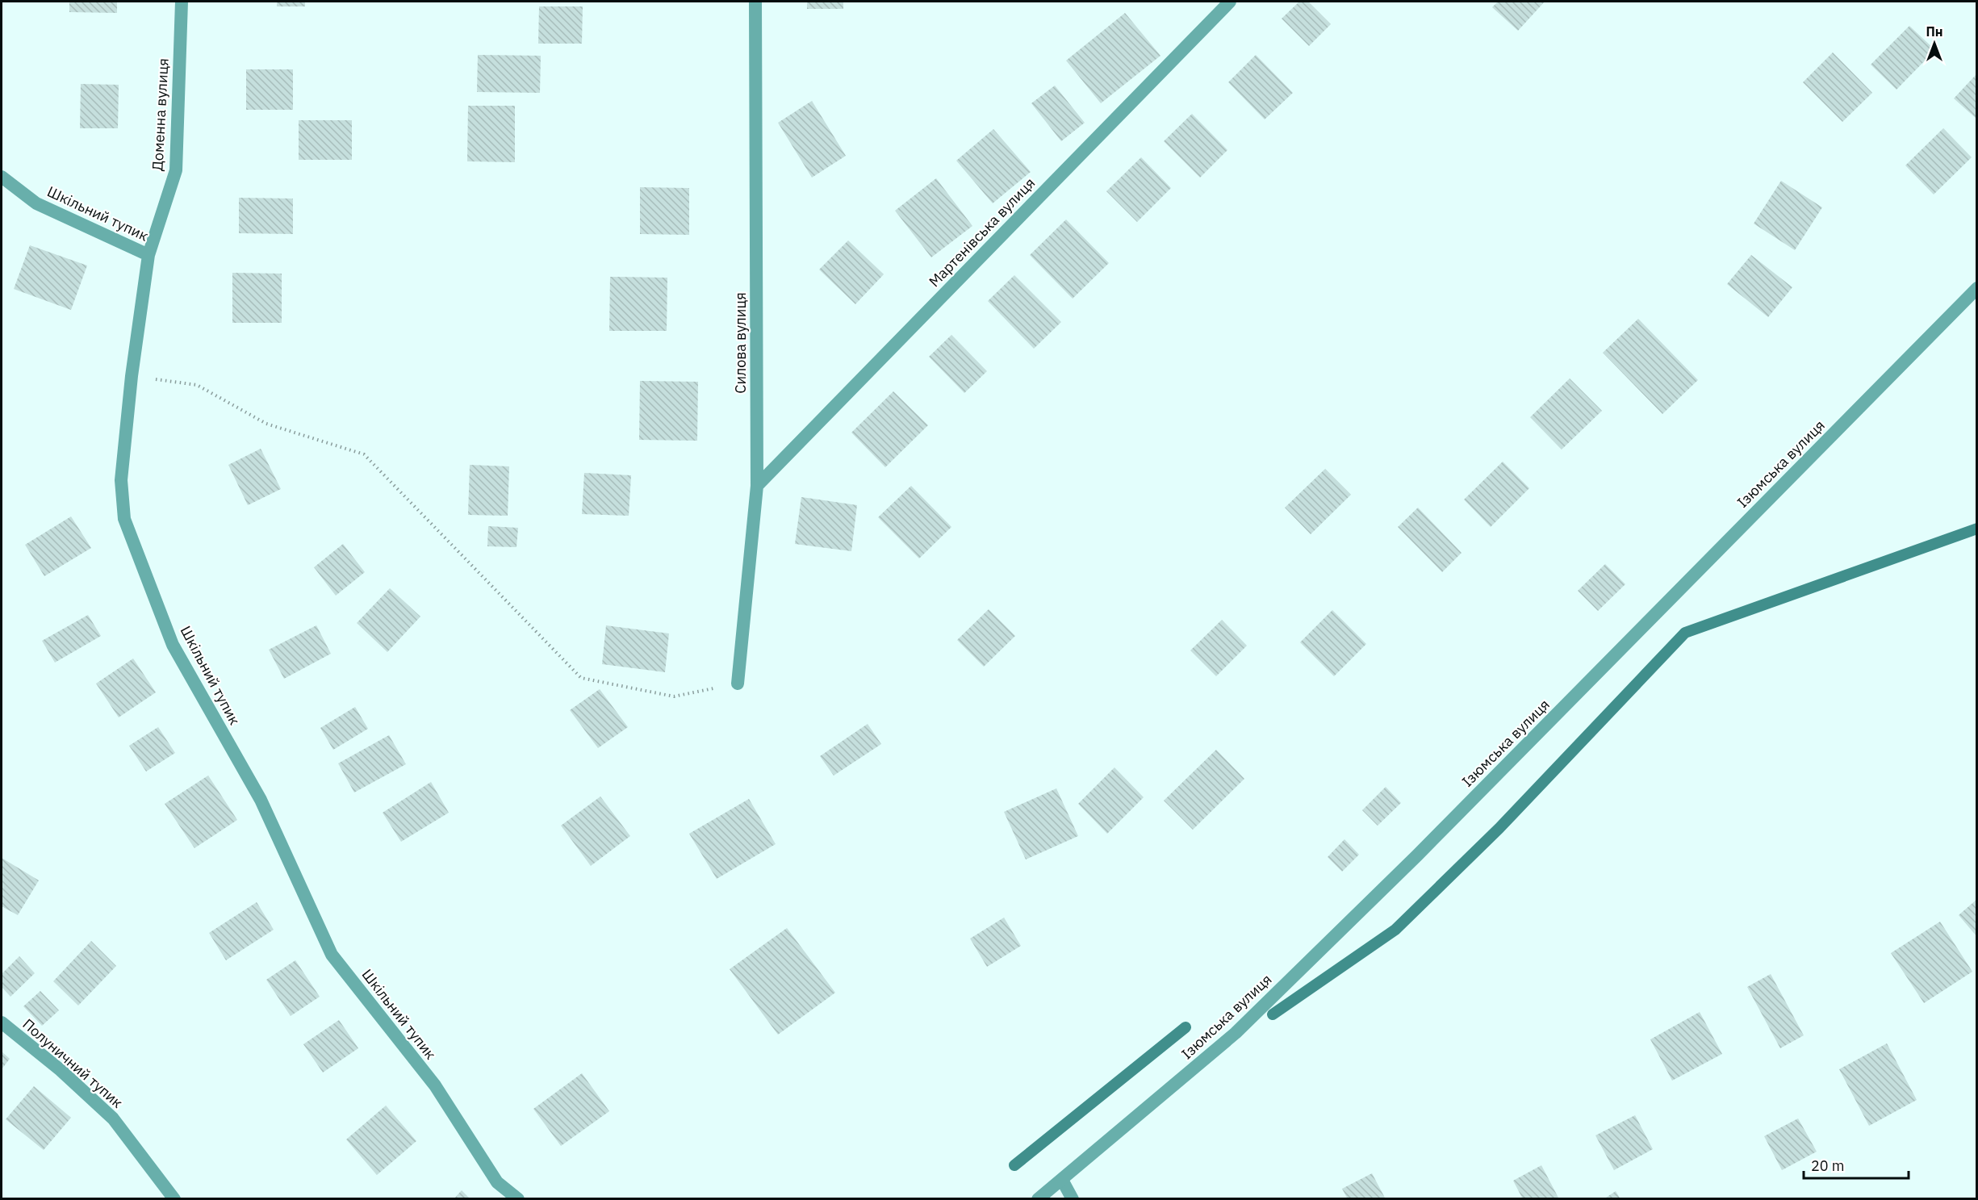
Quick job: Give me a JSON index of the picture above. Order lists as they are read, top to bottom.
{
  "streets": {
    "street": [
      "Доменна вулиця",
      "Шкільний тупик",
      "Мартенівська вулиця",
      "Силова вулиця",
      "Ізюмська вулиця",
      "Полуничний тупик"
    ]
  },
  "crossings": [
    ["Доменна вулиця", "Шкільний тупик"],
    ["Мартенівська вулиця", "Силова вулиця"]
  ],
  "scale_bar": "20 m",
  "north": "top"
}
